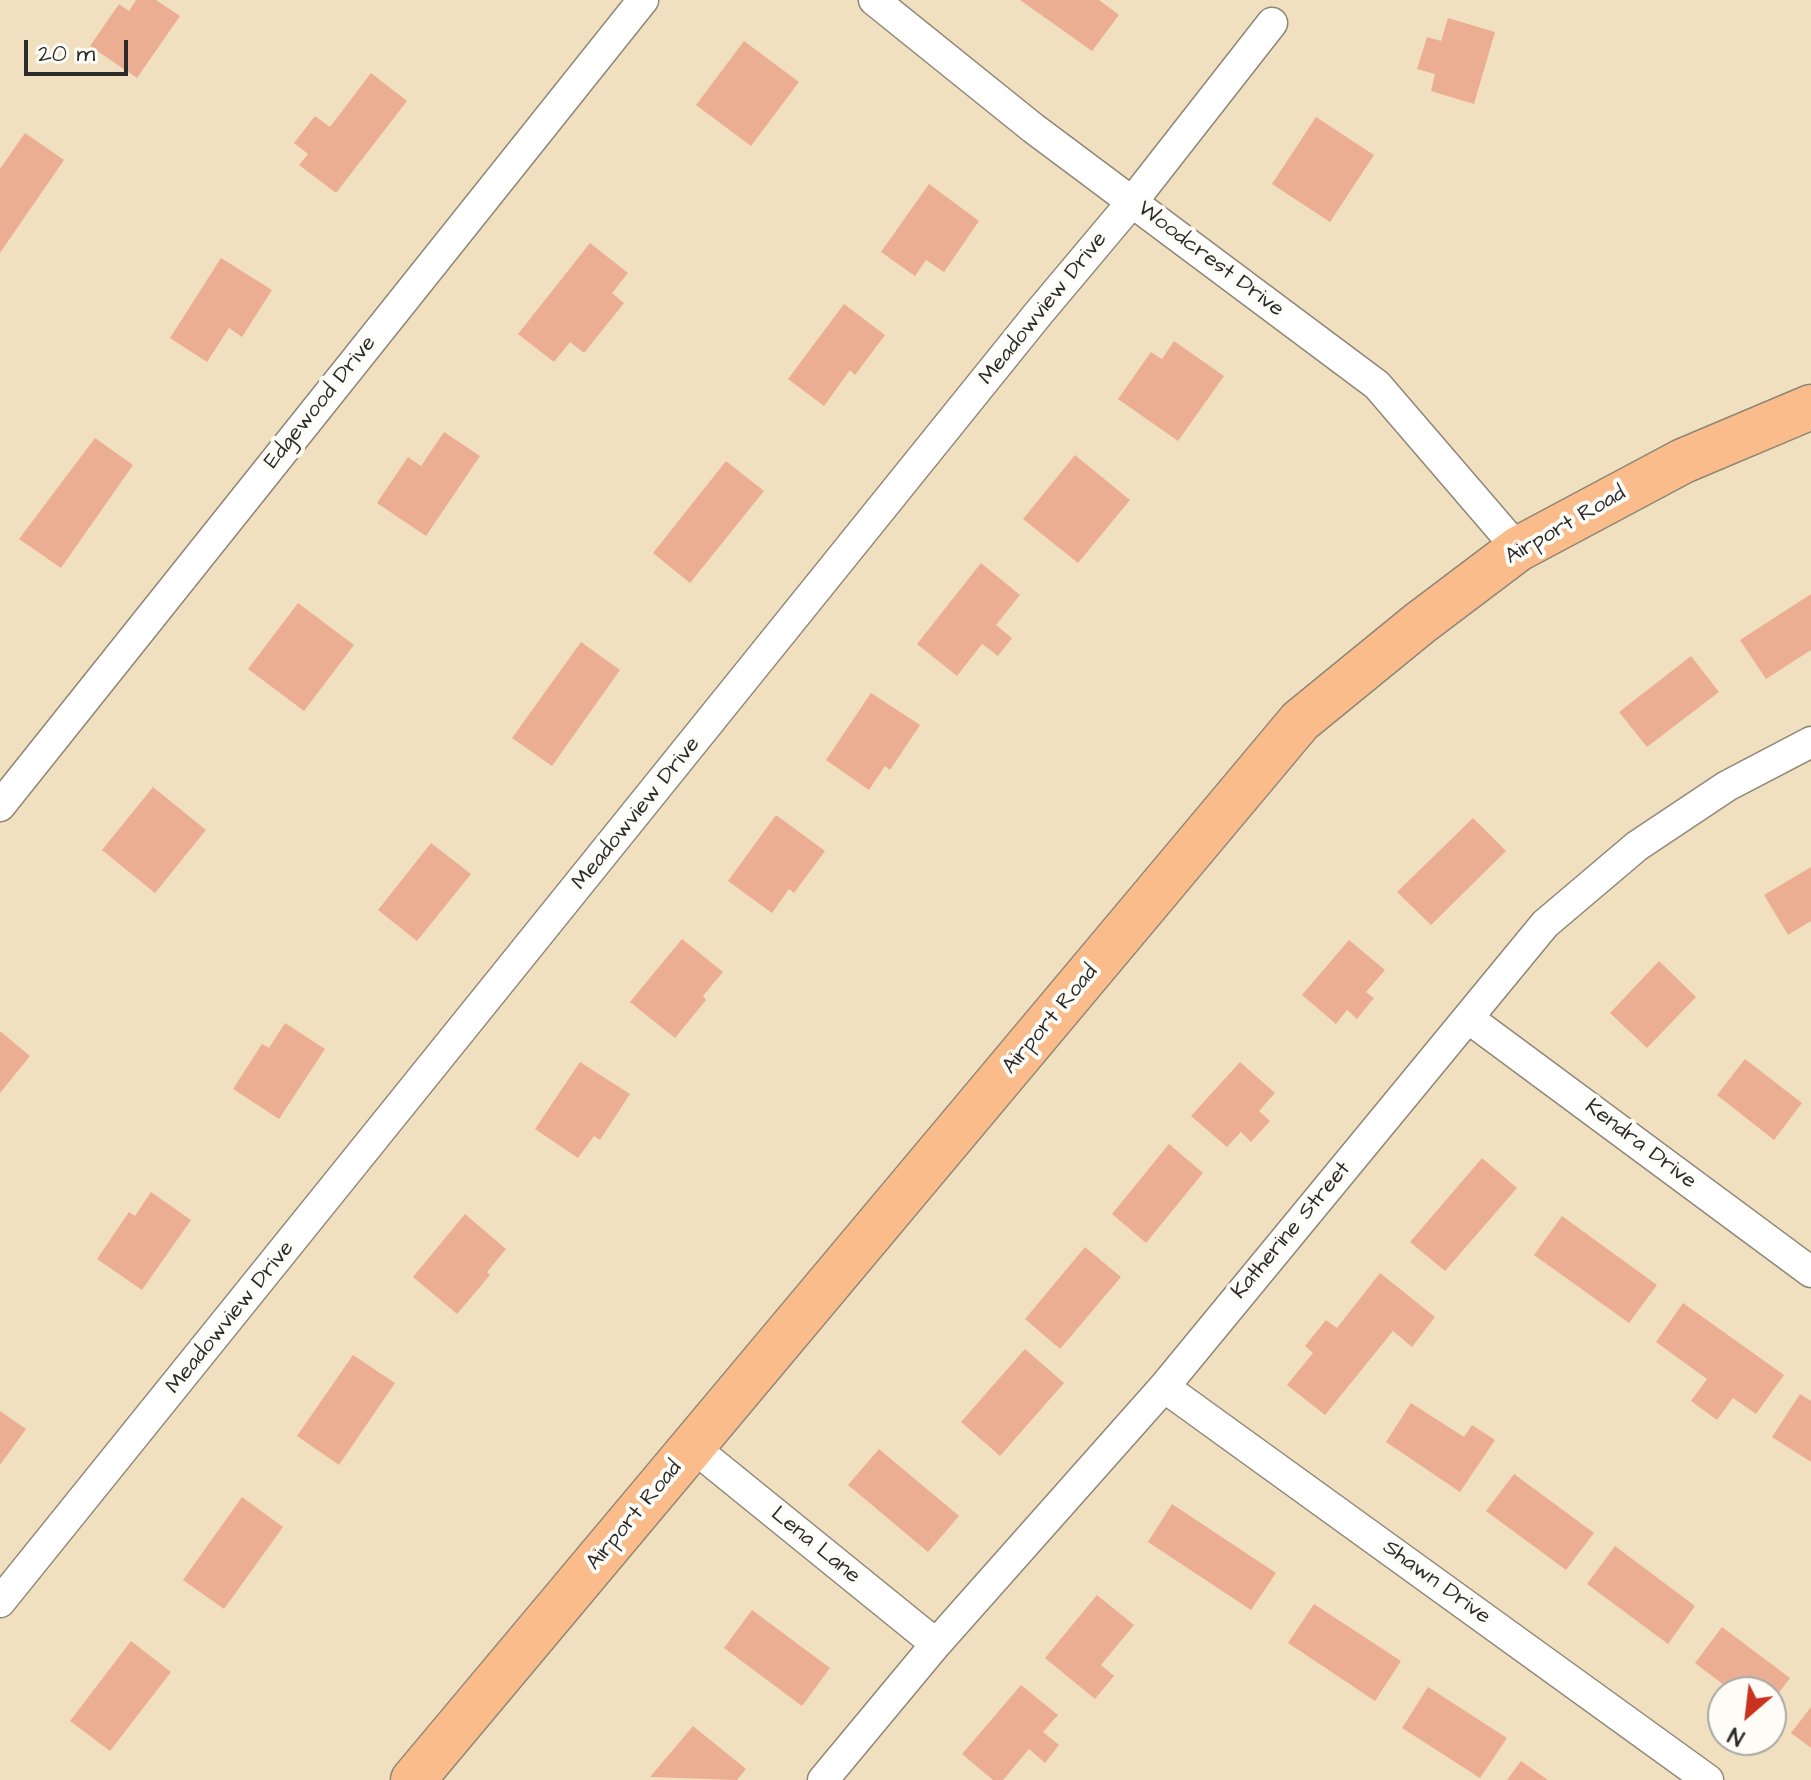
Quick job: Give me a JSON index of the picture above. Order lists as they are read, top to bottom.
{
  "streets": {
    "highway": ["Airport Road"],
    "street": [
      "Woodcrest Drive",
      "Meadowview Drive",
      "Edgewood Drive",
      "Kendra Drive",
      "Katherine Street",
      "Lena Lane",
      "Shawn Drive"
    ]
  },
  "crossings": [
    ["Woodcrest Drive", "Meadowview Drive"],
    ["Woodcrest Drive", "Airport Road"],
    ["Airport Road", "Lena Lane"],
    ["Kendra Drive", "Katherine Street"],
    ["Katherine Street", "Lena Lane"],
    ["Katherine Street", "Shawn Drive"]
  ],
  "scale_bar": "20 m",
  "north": "bottom left"
}
